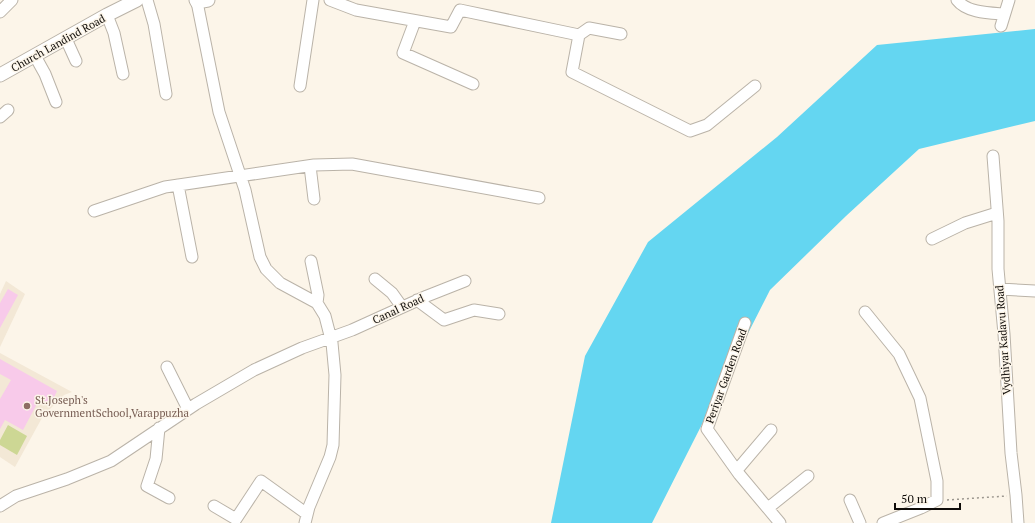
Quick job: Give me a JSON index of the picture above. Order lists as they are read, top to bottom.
{
  "streets": {
    "main road": ["Church Landind Road"],
    "street": ["Canal Road", "Vydhiyar Kadavu Road", "Periyar Garden Road"]
  },
  "places": ["St.Joseph's GovernmentSchool,Varappuzha"],
  "scale_bar": "50 m"
}
